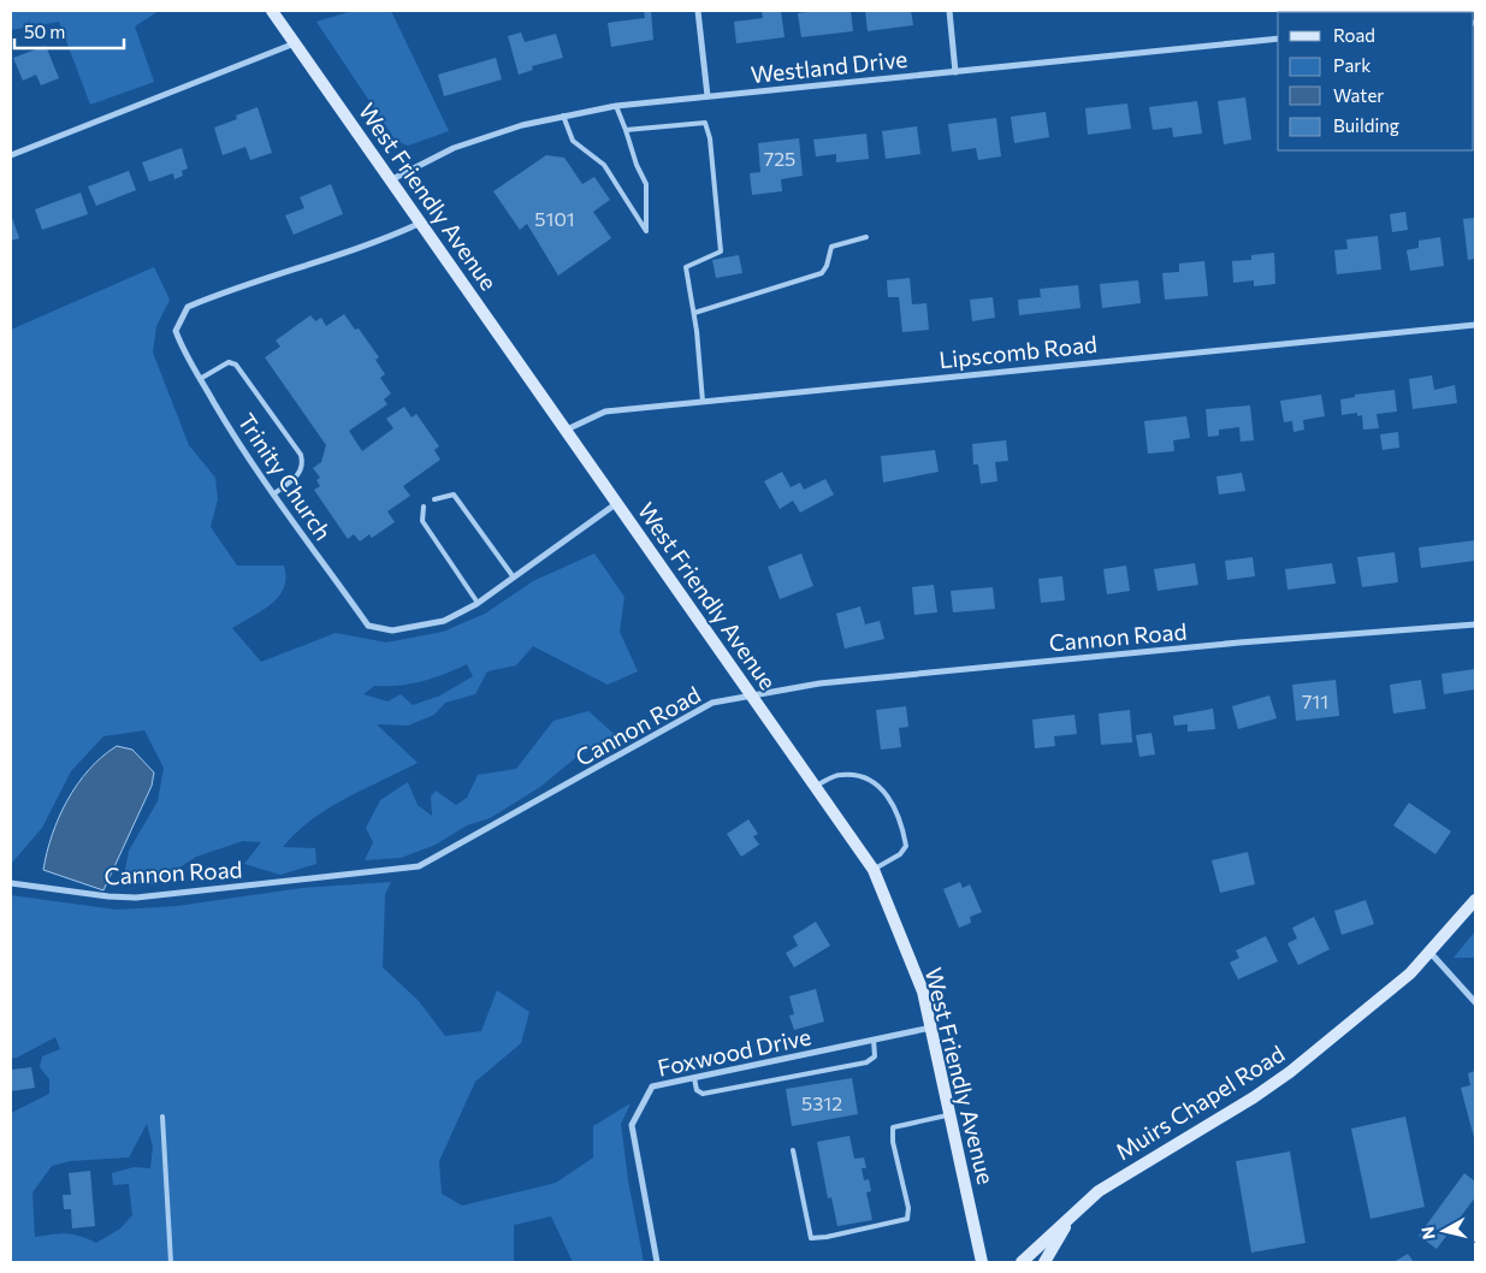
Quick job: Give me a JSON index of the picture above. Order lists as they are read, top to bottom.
{
  "streets": {
    "main road": ["West Friendly Avenue", "Muirs Chapel Road"],
    "street": [
      "Westland Drive",
      "Lipscomb Road",
      "Trinity Church",
      "Cannon Road",
      "Foxwood Drive"
    ]
  },
  "crossings": [
    ["Westland Drive", "West Friendly Avenue"],
    ["West Friendly Avenue", "Lipscomb Road"],
    ["West Friendly Avenue", "Trinity Church"],
    ["West Friendly Avenue", "Cannon Road"],
    ["West Friendly Avenue", "Foxwood Drive"]
  ],
  "house_numbers": [
    "725",
    "5101",
    "711",
    "5312"
  ],
  "legend": [
    "Road",
    "Park",
    "Water",
    "Building"
  ],
  "scale_bar": "50 m",
  "north": "left"
}
